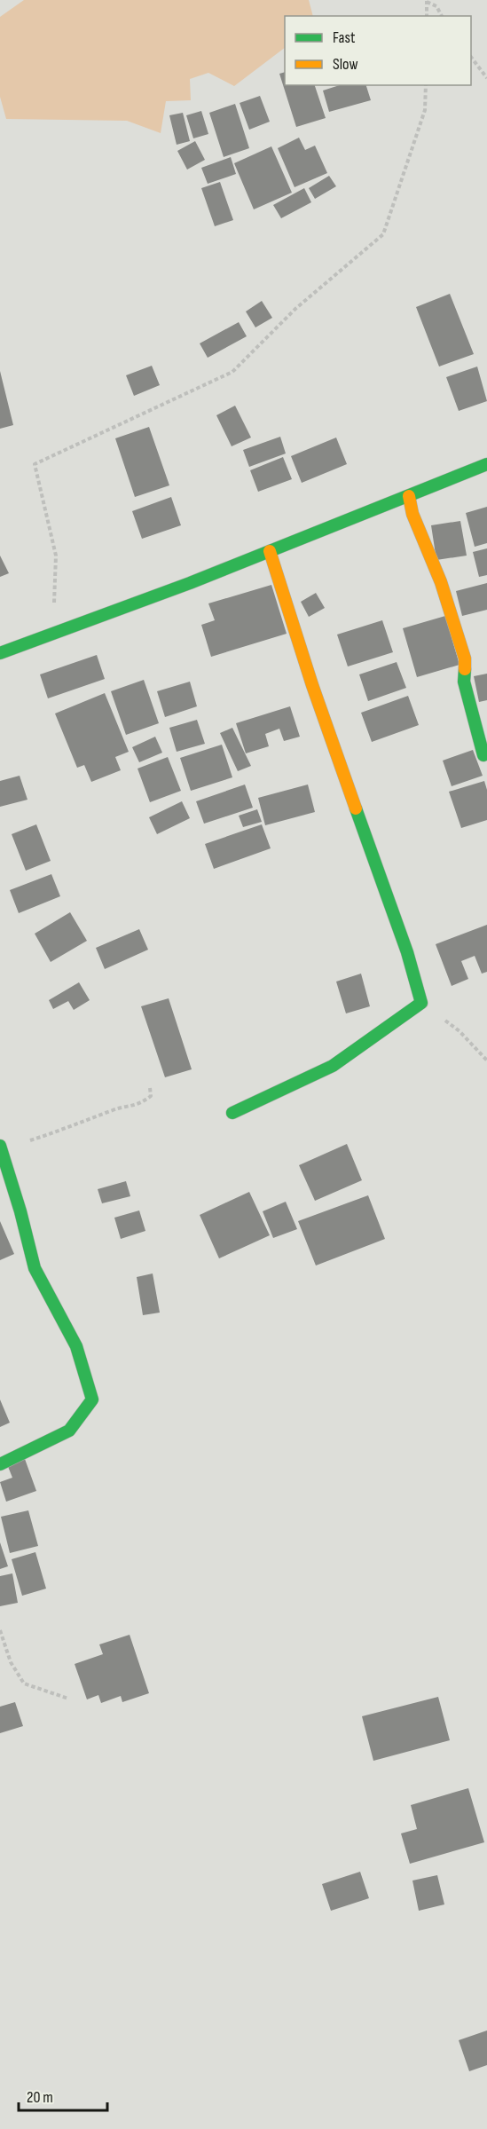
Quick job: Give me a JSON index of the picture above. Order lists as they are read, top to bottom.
{
  "legend": ["Fast", "Slow"],
  "scale_bar": "20 m"
}
